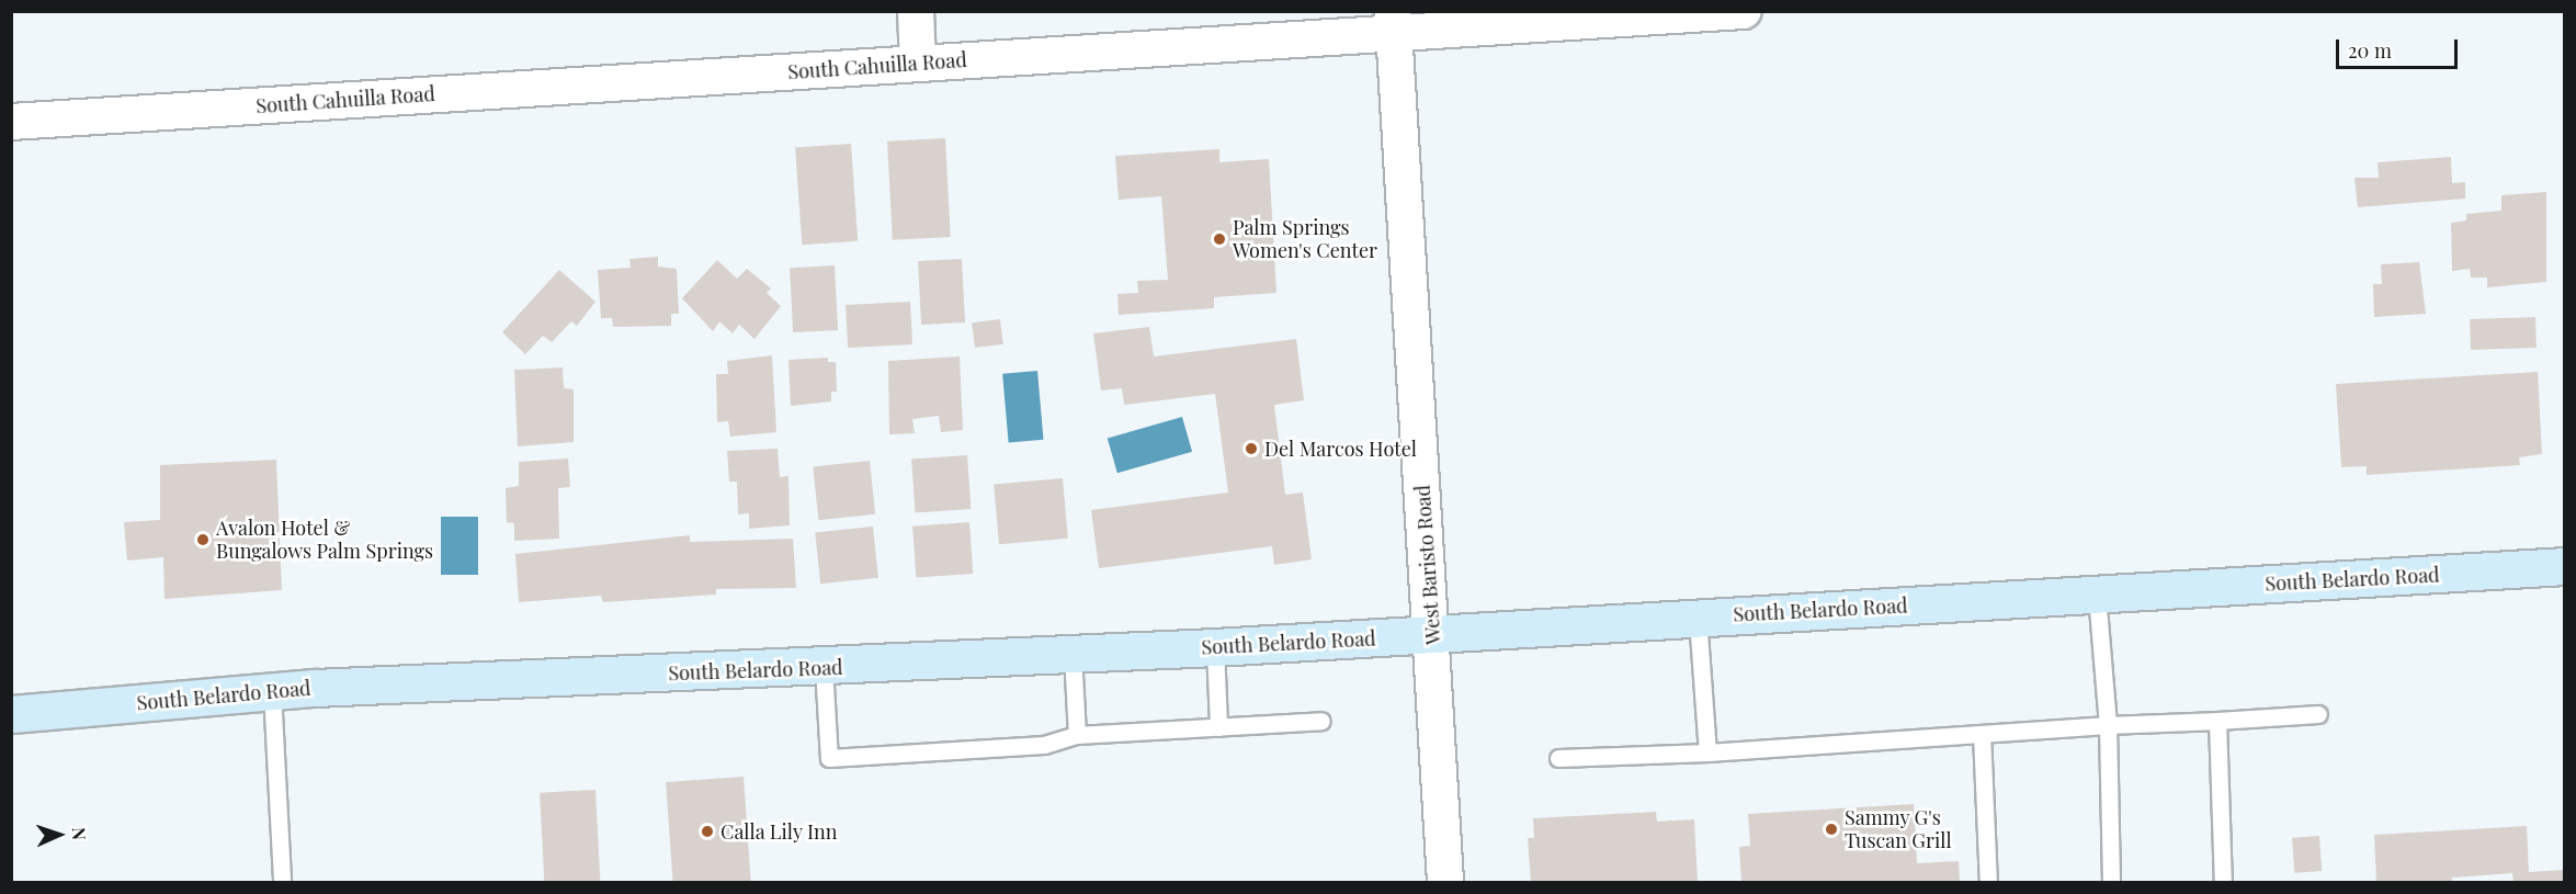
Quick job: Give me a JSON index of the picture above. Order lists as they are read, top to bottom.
{
  "streets": {
    "street": ["South Cahuilla Road", "West Baristo Road", "South Belardo Road"]
  },
  "crossings": [
    ["South Cahuilla Road", "West Baristo Road"],
    ["West Baristo Road", "South Belardo Road"]
  ],
  "places": [
    "Palm Springs Women's Center",
    "Del Marcos Hotel",
    "Avalon Hotel & Bungalows Palm Springs",
    "Sammy G's Tuscan Grill",
    "Calla Lily Inn"
  ],
  "scale_bar": "20 m",
  "north": "right"
}
